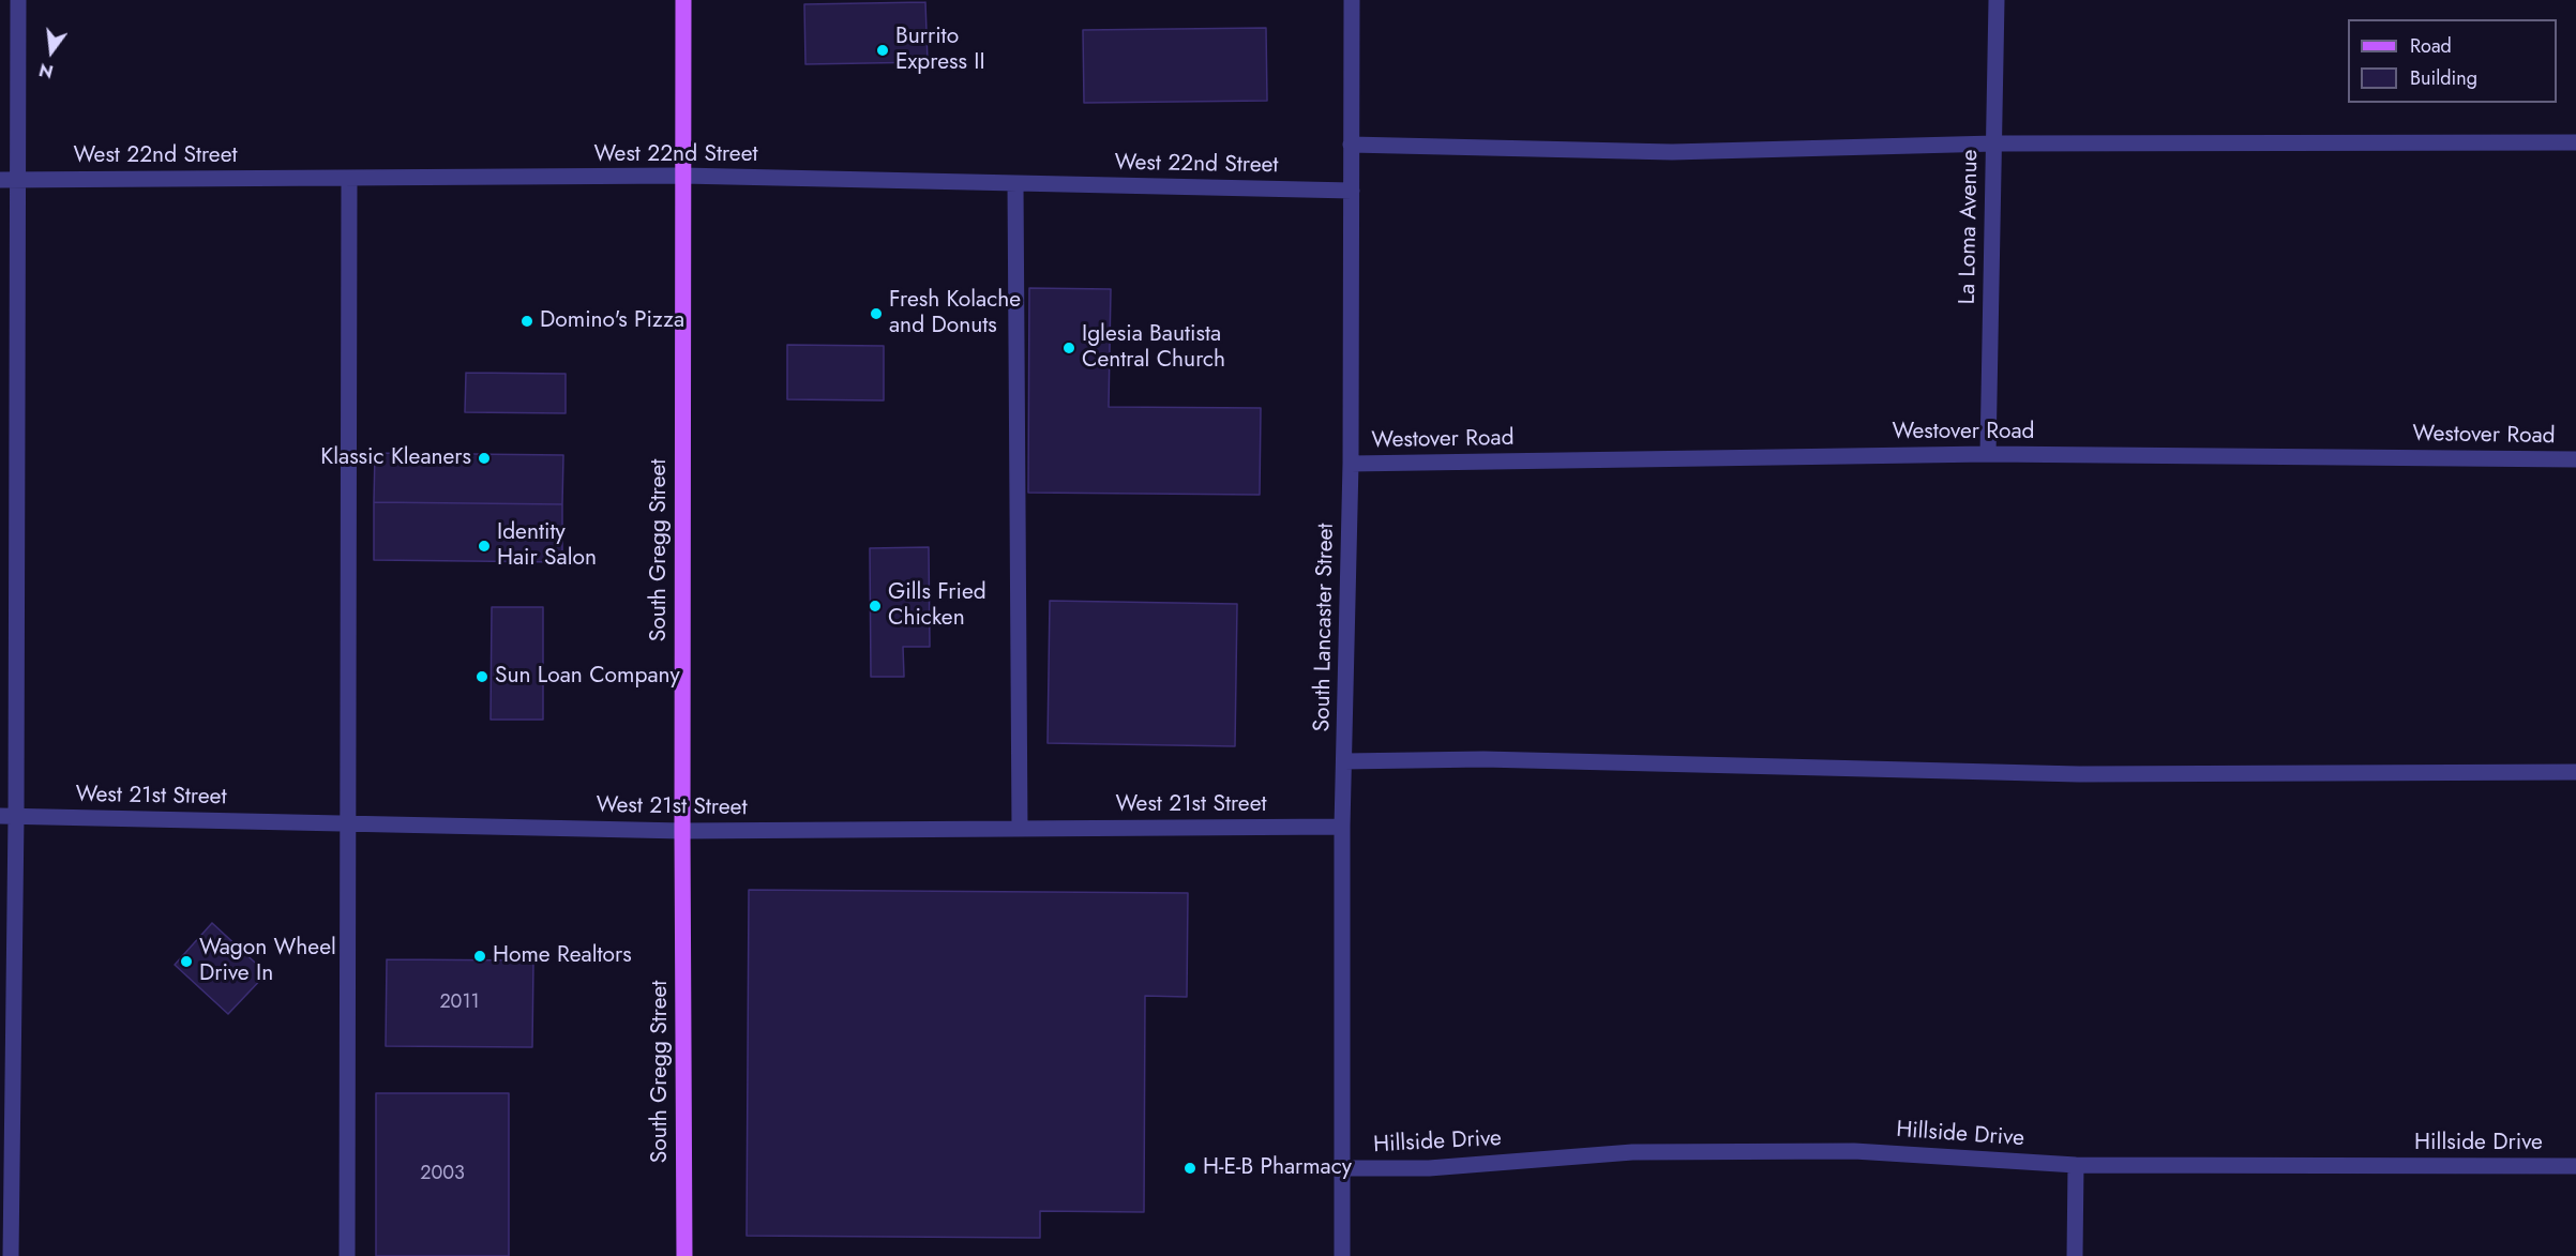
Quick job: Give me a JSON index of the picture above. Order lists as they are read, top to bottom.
{
  "streets": {
    "main road": ["South Gregg Street"],
    "street": [
      "West 22nd Street",
      "La Loma Avenue",
      "Westover Road",
      "South Lancaster Street",
      "West 21st Street",
      "Hillside Drive"
    ]
  },
  "crossings": [
    ["West 22nd Street", "South Gregg Street"],
    ["West 22nd Street", "South Lancaster Street"],
    ["La Loma Avenue", "Westover Road"],
    ["Westover Road", "South Lancaster Street"],
    ["South Gregg Street", "West 21st Street"],
    ["South Lancaster Street", "West 21st Street"],
    ["South Lancaster Street", "Hillside Drive"]
  ],
  "places": [
    "Burrito Express II",
    "Fresh Kolache and Donuts",
    "Domino's Pizza",
    "Iglesia Bautista Central Church",
    "Klassic Kleaners",
    "Identity Hair Salon",
    "Gills Fried Chicken",
    "Sun Loan Company",
    "Home Realtors",
    "Wagon Wheel Drive In",
    "H-E-B Pharmacy"
  ],
  "house_numbers": ["2011", "2003"],
  "legend": ["Road", "Building"],
  "north": "bottom"
}
